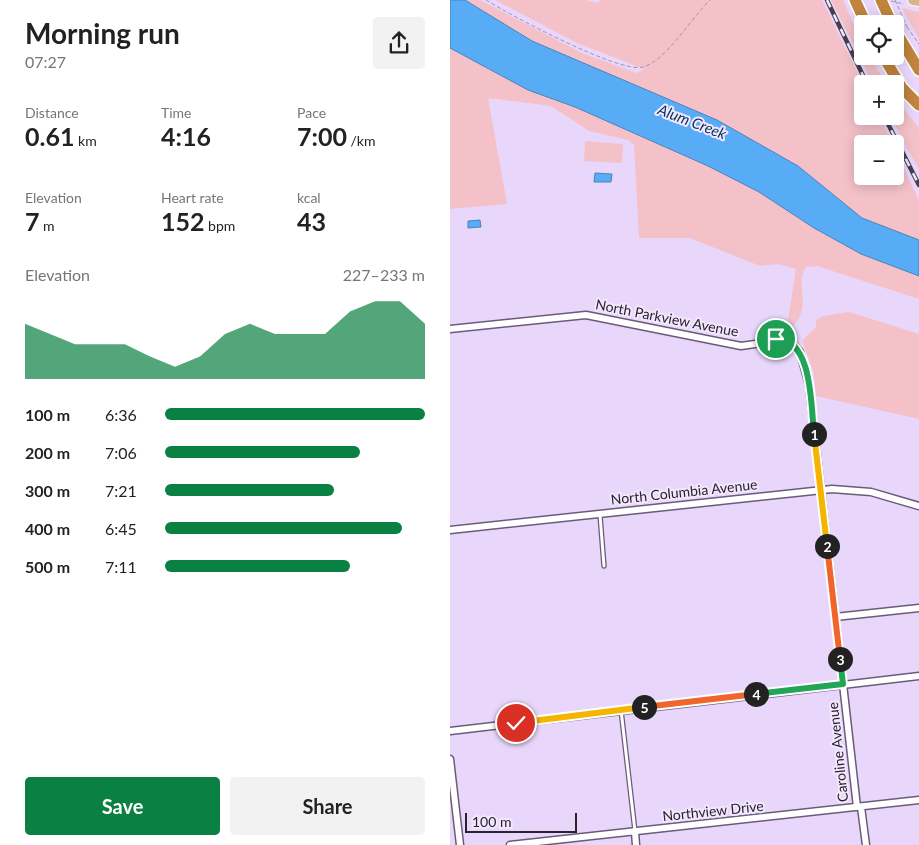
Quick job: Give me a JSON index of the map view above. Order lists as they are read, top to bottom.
{
  "streets": {
    "street": [
      "North Parkview Avenue",
      "North Columbia Avenue",
      "Caroline Avenue",
      "Northview Drive"
    ]
  },
  "crossings": [
    ["North Parkview Avenue", "Caroline Avenue"],
    ["North Columbia Avenue", "Caroline Avenue"],
    ["Caroline Avenue", "Northview Drive"]
  ],
  "water": ["Alum Creek"],
  "scale_bar": "100 m",
  "page": {
    "heading": ["Morning run", "07:27"],
    "map_buttons": ["+", "−"],
    "stats": [
      ["Distance", "0.61 km"],
      ["Time", "4:16"],
      ["Pace", "7:00 /km"],
      ["Elevation", "7 m"],
      ["Heart rate", "152 bpm"],
      ["kcal", "43"]
    ],
    "chart": ["Elevation", "227–233 m"],
    "list": [
      {
        "name": "100 m",
        "note": "6:36"
      },
      {
        "name": "200 m",
        "note": "7:06"
      },
      {
        "name": "300 m",
        "note": "7:21"
      },
      {
        "name": "400 m",
        "note": "6:45"
      },
      {
        "name": "500 m",
        "note": "7:11"
      }
    ],
    "pins": [
      "1",
      "2",
      "3",
      "4",
      "5"
    ],
    "buttons": ["Save", "Share"],
    "scale": "100 m"
  }
}
